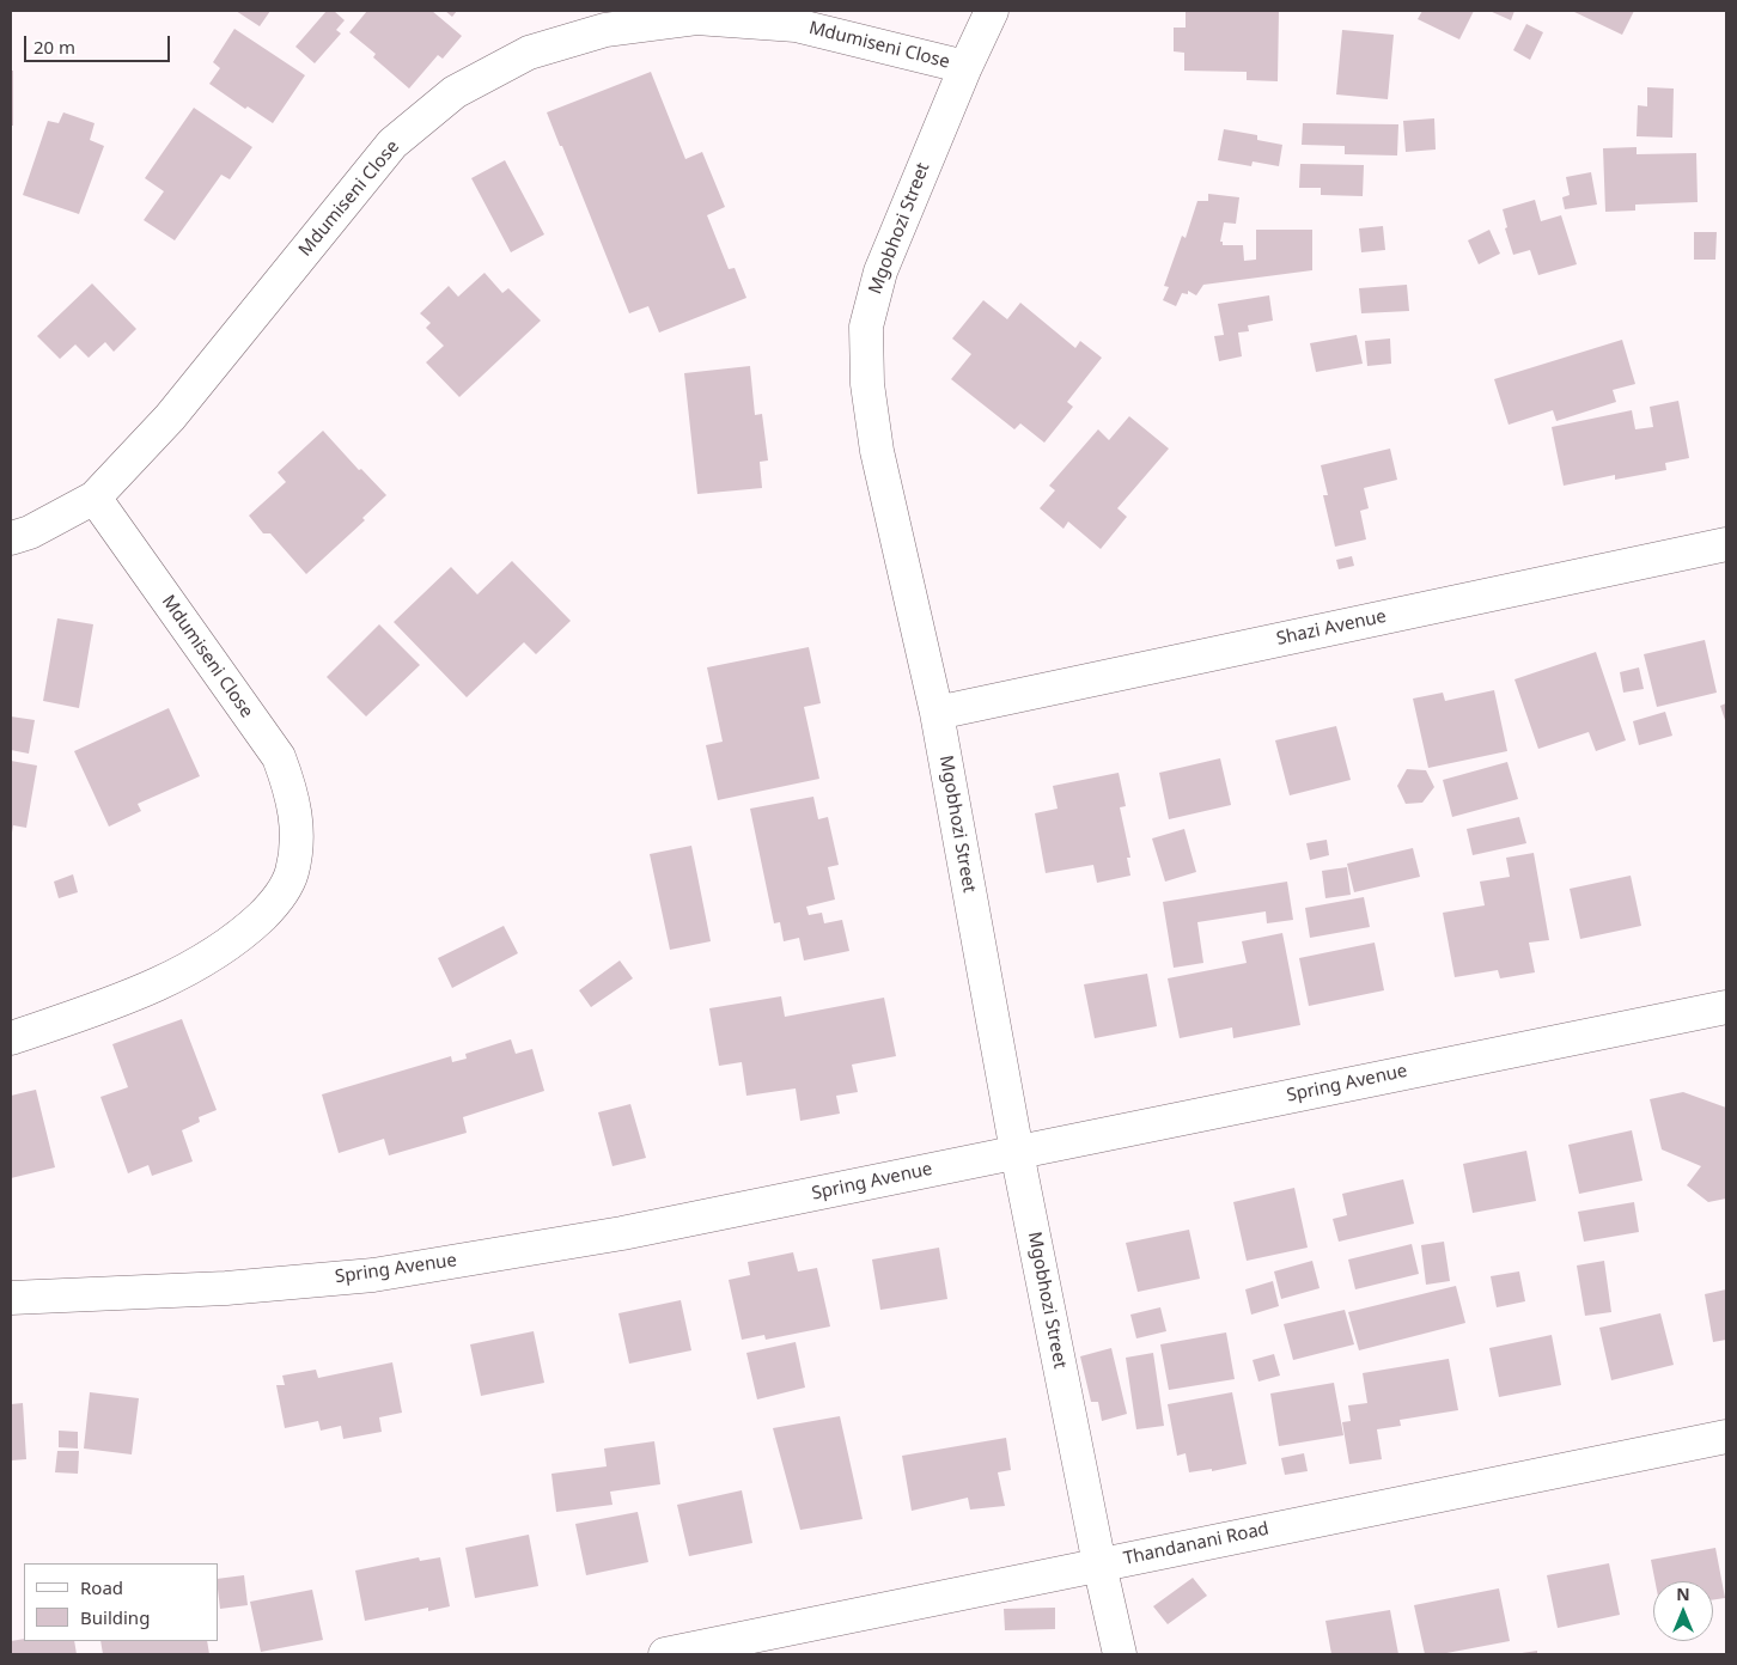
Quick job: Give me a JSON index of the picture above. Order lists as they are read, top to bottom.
{
  "streets": {
    "street": [
      "Mdumiseni Close",
      "Mgobhozi Street",
      "Shazi Avenue",
      "Spring Avenue",
      "Thandanani Road"
    ]
  },
  "crossings": [
    ["Mdumiseni Close", "Mgobhozi Street"],
    ["Mgobhozi Street", "Shazi Avenue"],
    ["Mgobhozi Street", "Spring Avenue"],
    ["Mgobhozi Street", "Thandanani Road"]
  ],
  "legend": ["Road", "Building"],
  "scale_bar": "20 m",
  "north": "top"
}
